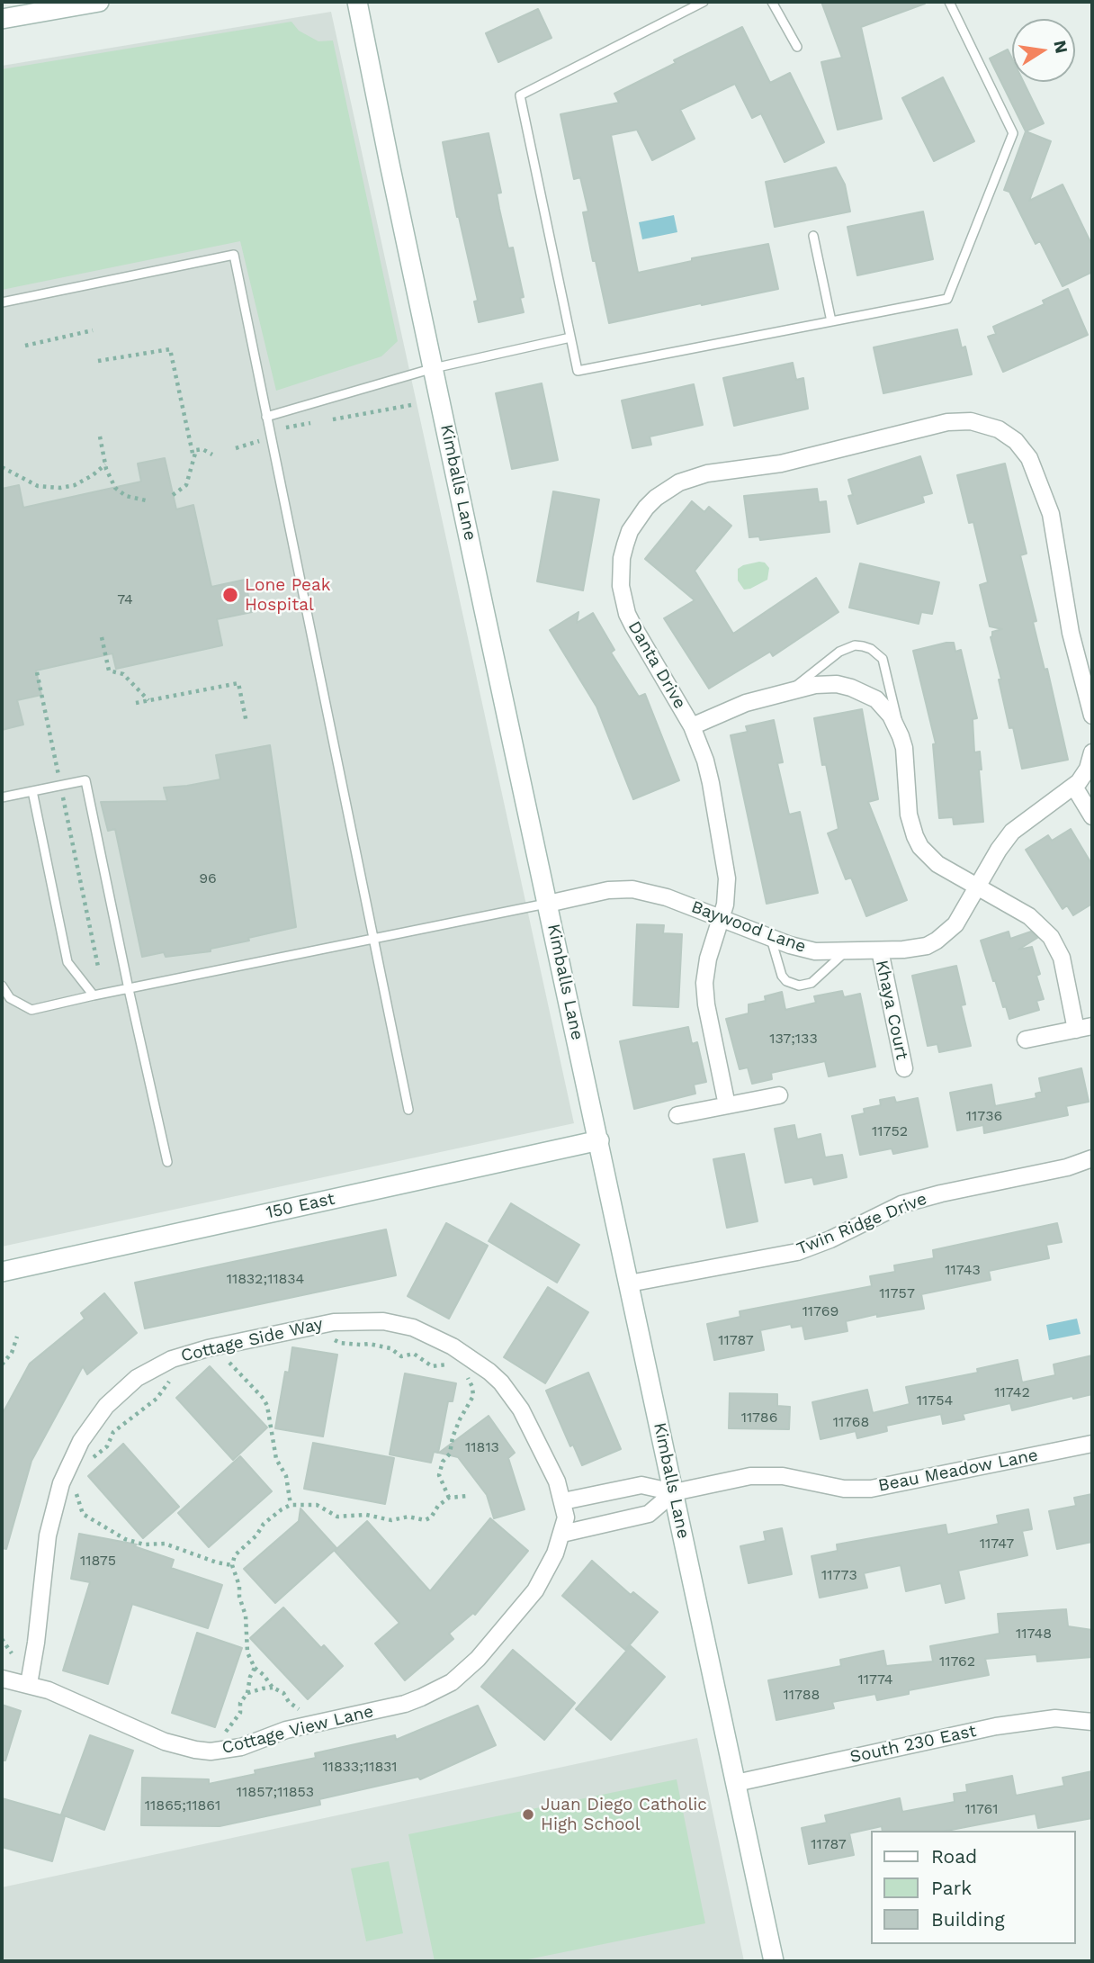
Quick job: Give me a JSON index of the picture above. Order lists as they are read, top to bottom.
{
  "streets": {
    "street": [
      "Kimballs Lane",
      "Danta Drive",
      "Baywood Lane",
      "Khaya Court",
      "150 East",
      "Twin Ridge Drive",
      "Cottage Side Way",
      "Beau Meadow Lane",
      "Cottage View Lane",
      "South 230 East"
    ]
  },
  "crossings": [
    ["Kimballs Lane", "Baywood Lane"],
    ["Kimballs Lane", "150 East"],
    ["Kimballs Lane", "Twin Ridge Drive"],
    ["Kimballs Lane", "Beau Meadow Lane"],
    ["Kimballs Lane", "South 230 East"],
    ["Danta Drive", "Baywood Lane"],
    ["Baywood Lane", "Khaya Court"],
    ["Cottage Side Way", "Cottage View Lane"]
  ],
  "places": ["Lone Peak Hospital", "Juan Diego Catholic High School"],
  "house_numbers": [
    "74",
    "96",
    "137;133",
    "11736",
    "11752",
    "11743",
    "11832;11834",
    "11757",
    "11769",
    "11787",
    "11742",
    "11754",
    "11786",
    "11768",
    "11813",
    "11747",
    "11875",
    "11773",
    "11748",
    "11762",
    "11774",
    "11788",
    "11833;11831",
    "11857;11853",
    "11865;11861",
    "11761",
    "11787"
  ],
  "legend": ["Road", "Park", "Building"],
  "north": "right"
}
